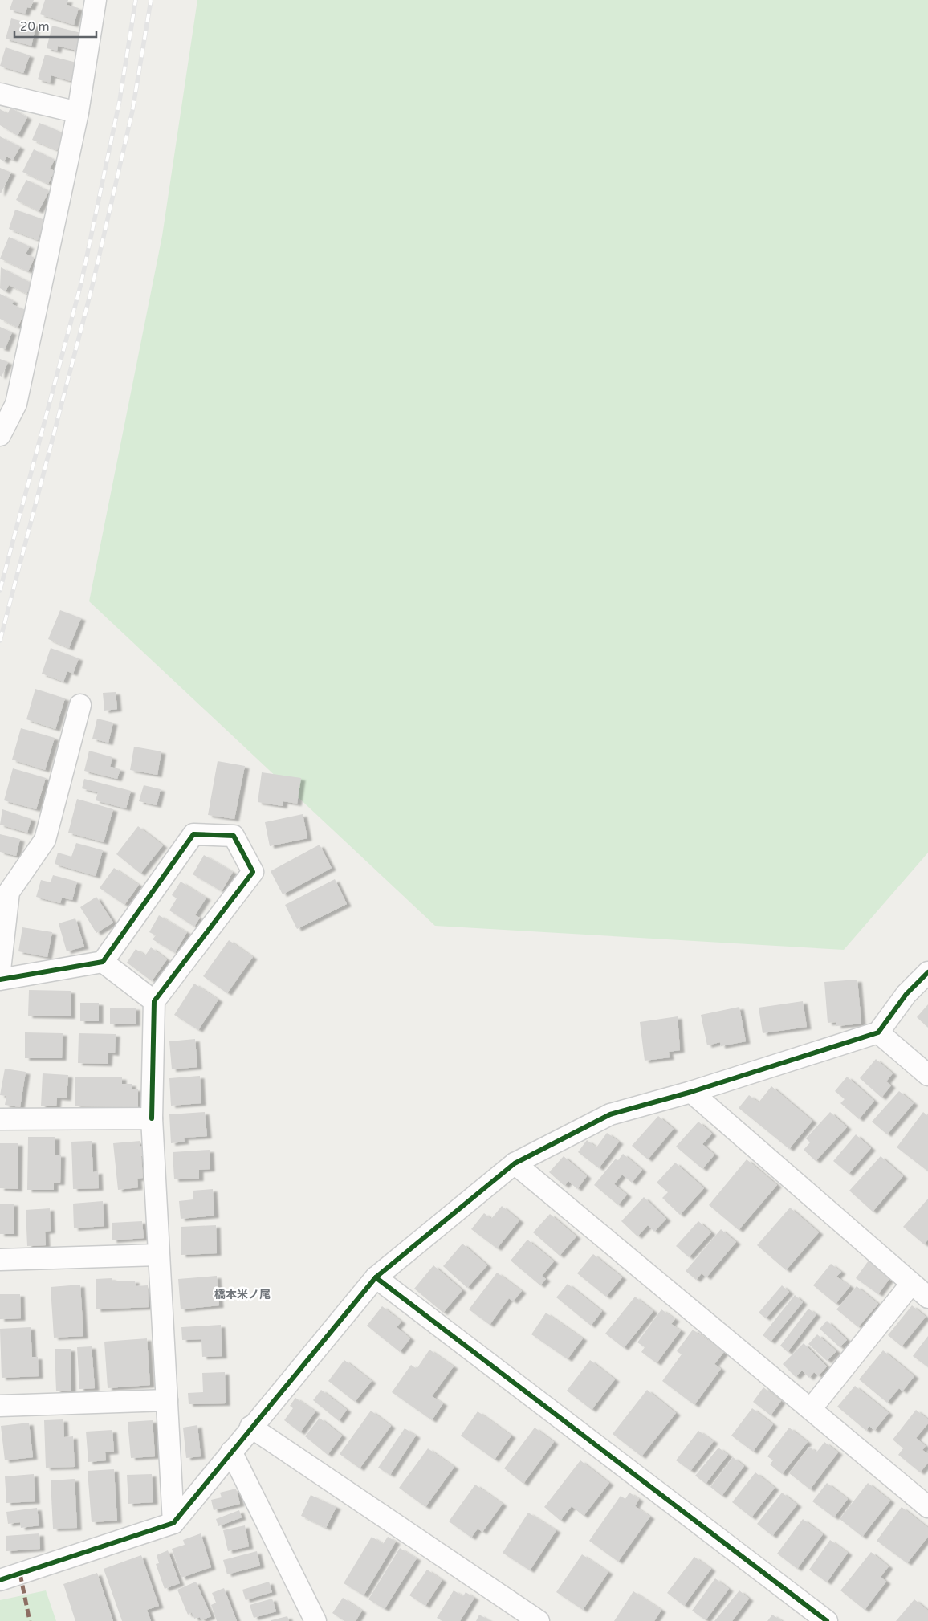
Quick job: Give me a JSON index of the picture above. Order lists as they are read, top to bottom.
{
  "districts": ["橋本米ノ尾"],
  "scale_bar": "20 m"
}
